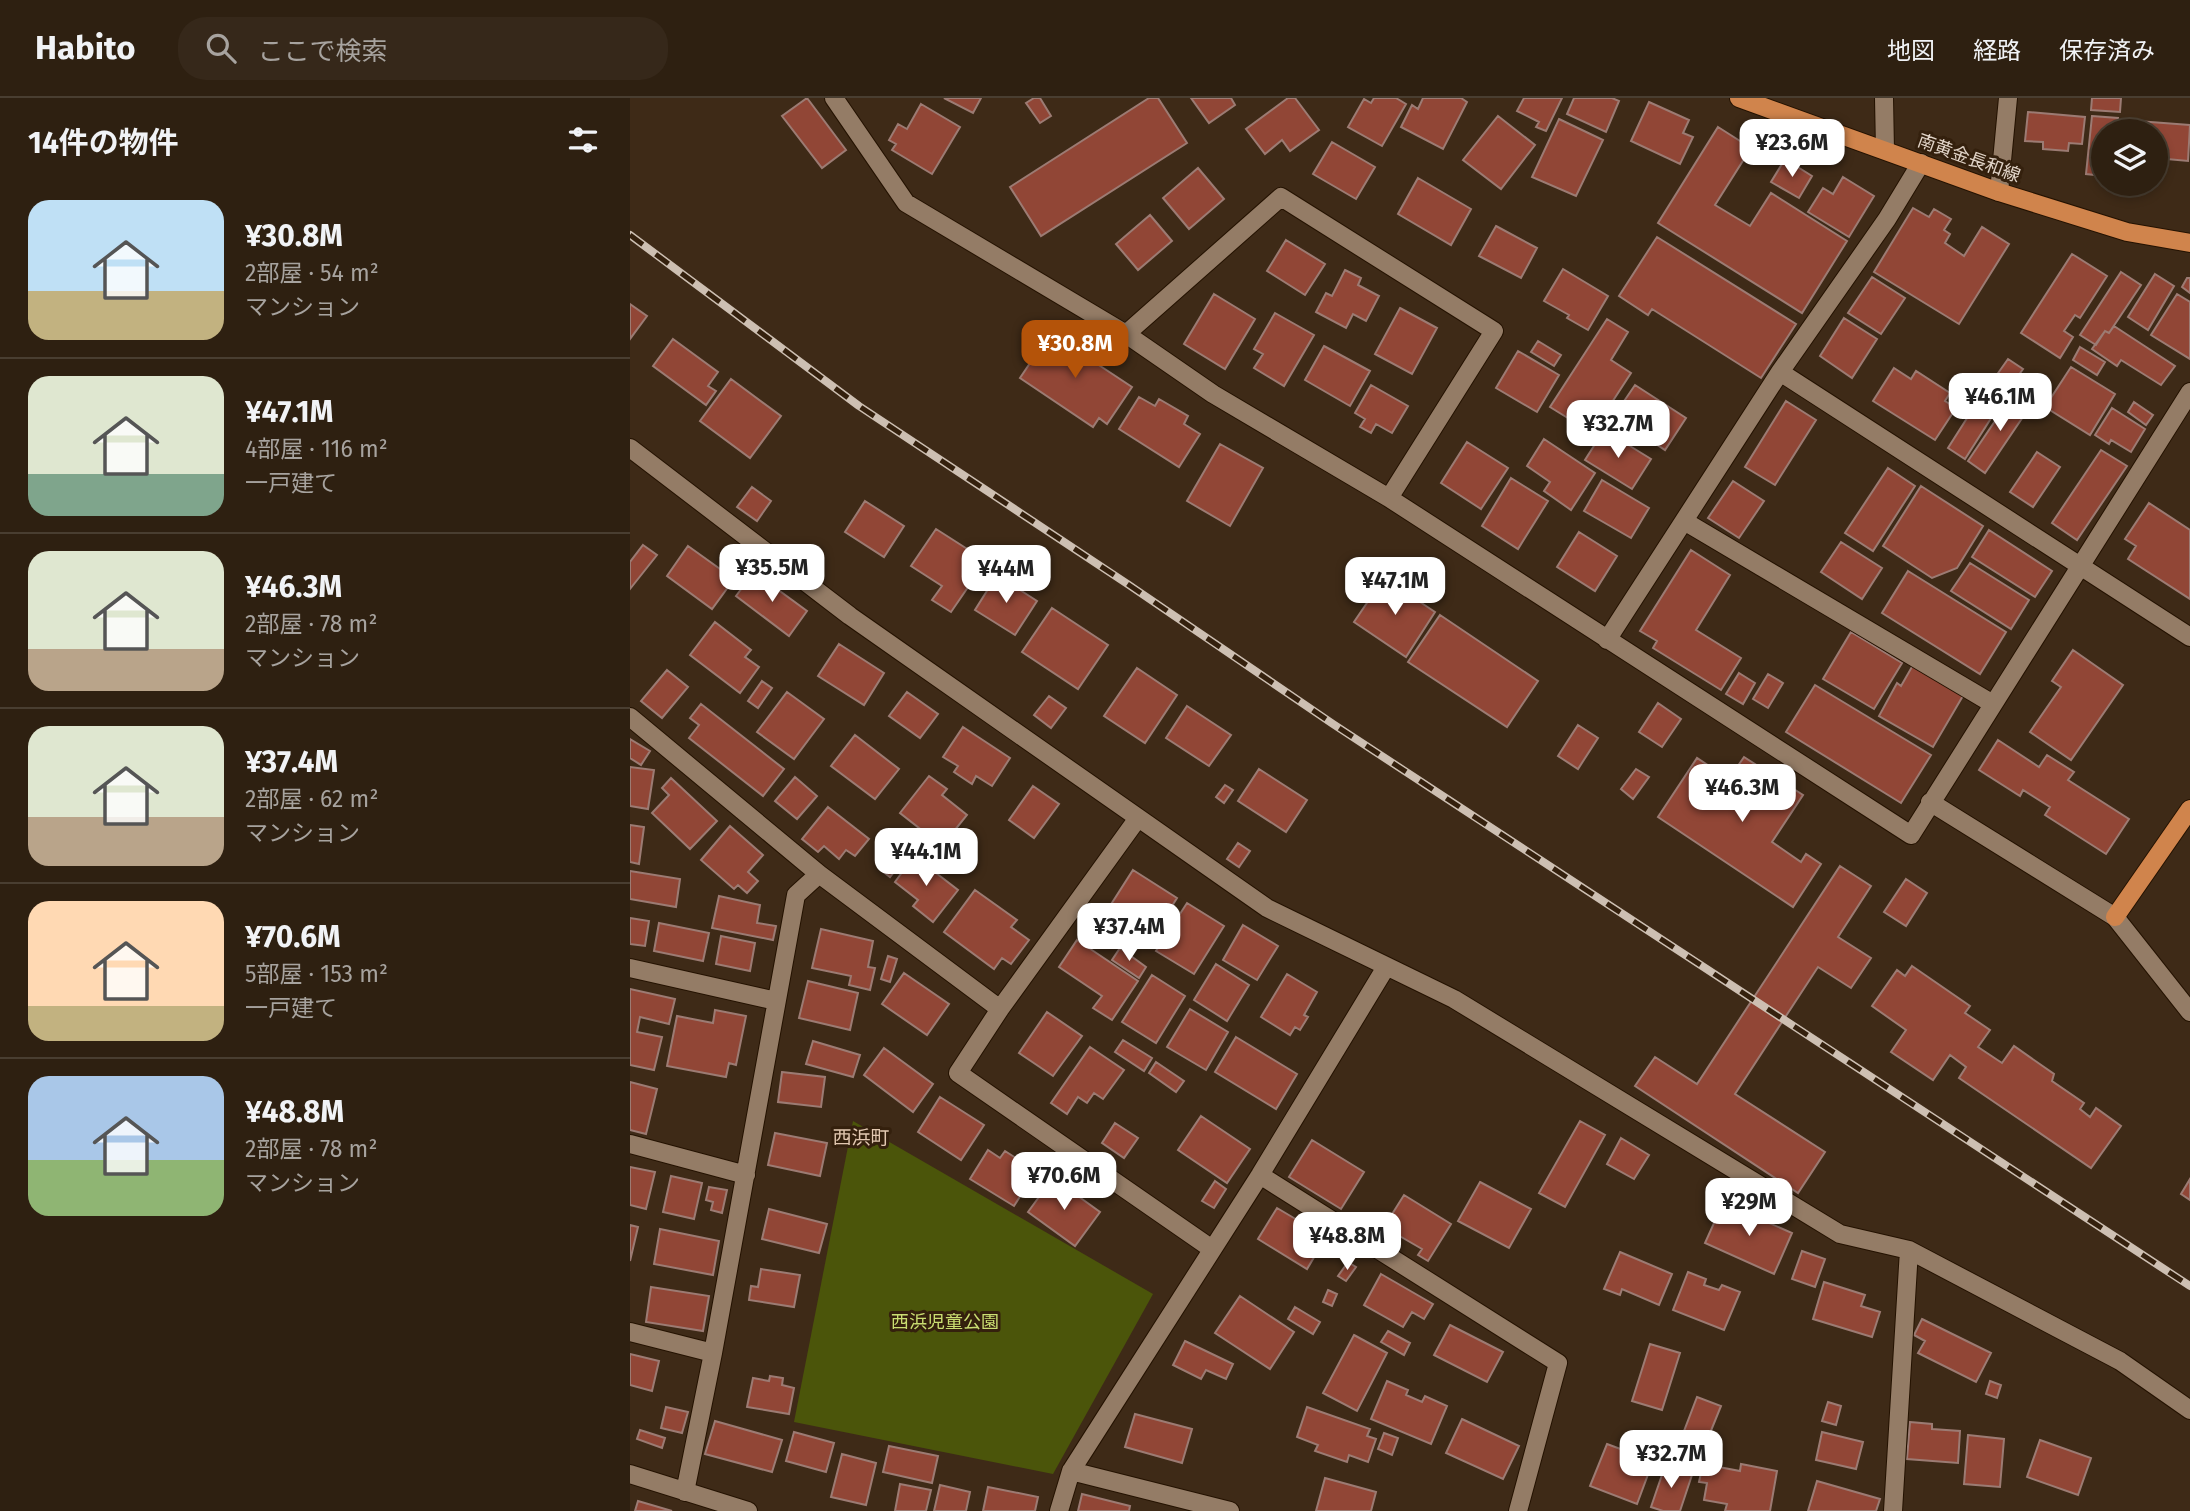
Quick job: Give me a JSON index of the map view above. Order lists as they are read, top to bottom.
{
  "streets": {
    "main road": ["南黄金長和線"]
  },
  "districts": ["西浜町"],
  "parks": ["西浜児童公園"],
  "page": {
    "header": "Habito",
    "search": "ここで検索",
    "nav": ["地図", "経路", "保存済み"],
    "heading": "14件の物件",
    "price": [
      "¥23.6M",
      "¥30.8M",
      "¥46.1M",
      "¥32.7M",
      "¥35.5M",
      "¥44M",
      "¥47.1M",
      "¥46.3M",
      "¥44.1M",
      "¥37.4M",
      "¥70.6M",
      "¥29M",
      "¥48.8M",
      "¥32.7M"
    ],
    "list": [
      {
        "name": "¥30.8M",
        "note": "2部屋 · 54 m² · マンション"
      },
      {
        "name": "¥47.1M",
        "note": "4部屋 · 116 m² · 一戸建て"
      },
      {
        "name": "¥46.3M",
        "note": "2部屋 · 78 m² · マンション"
      },
      {
        "name": "¥37.4M",
        "note": "2部屋 · 62 m² · マンション"
      },
      {
        "name": "¥70.6M",
        "note": "5部屋 · 153 m² · 一戸建て"
      },
      {
        "name": "¥48.8M",
        "note": "2部屋 · 78 m² · マンション"
      }
    ]
  }
}
